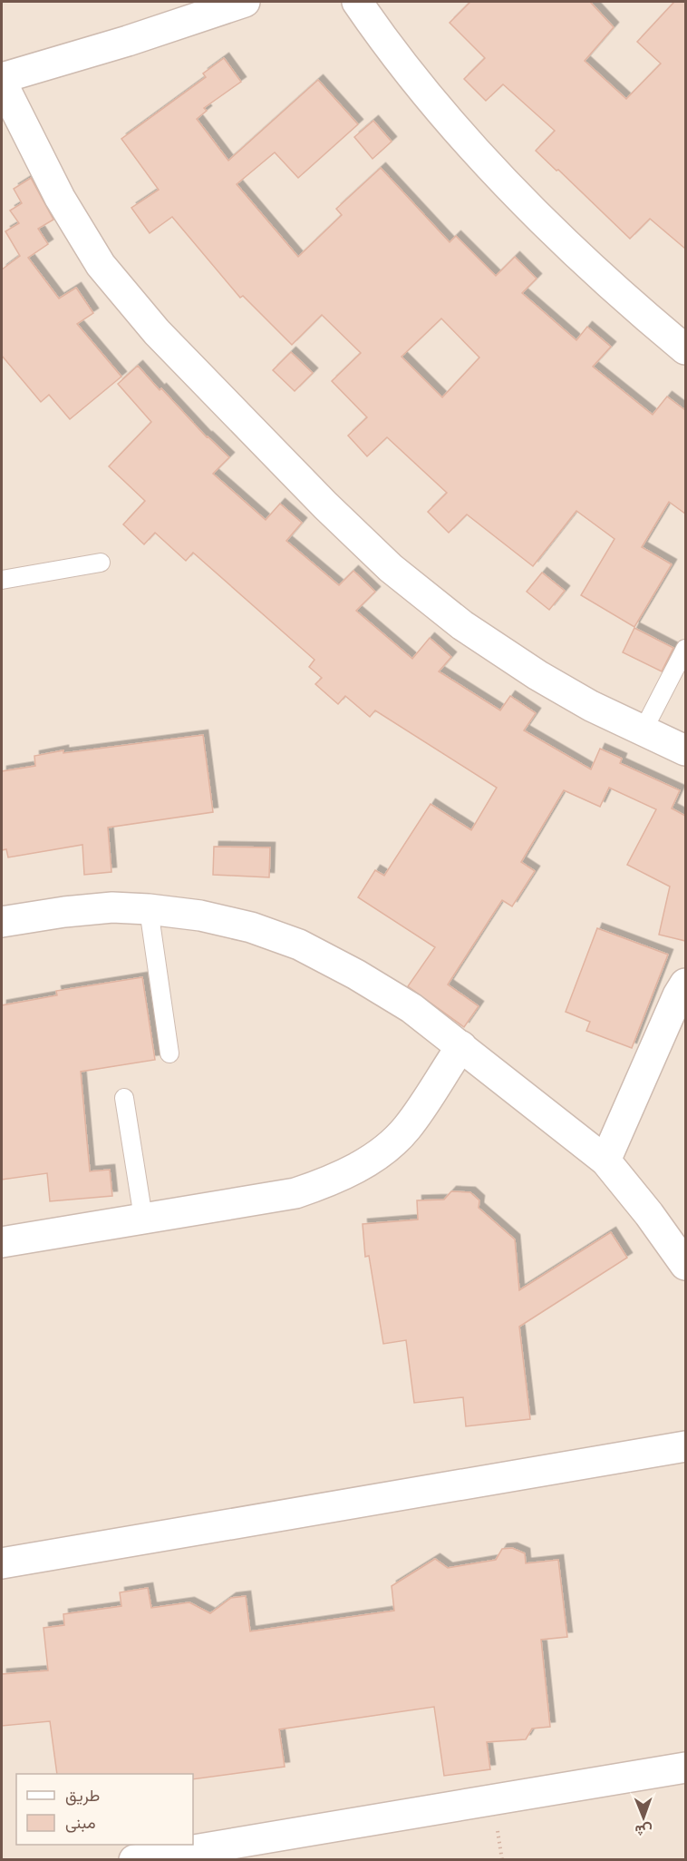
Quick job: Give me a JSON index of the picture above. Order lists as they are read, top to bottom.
{
  "legend": ["طريق", "مبنى"],
  "north": "bottom"
}
